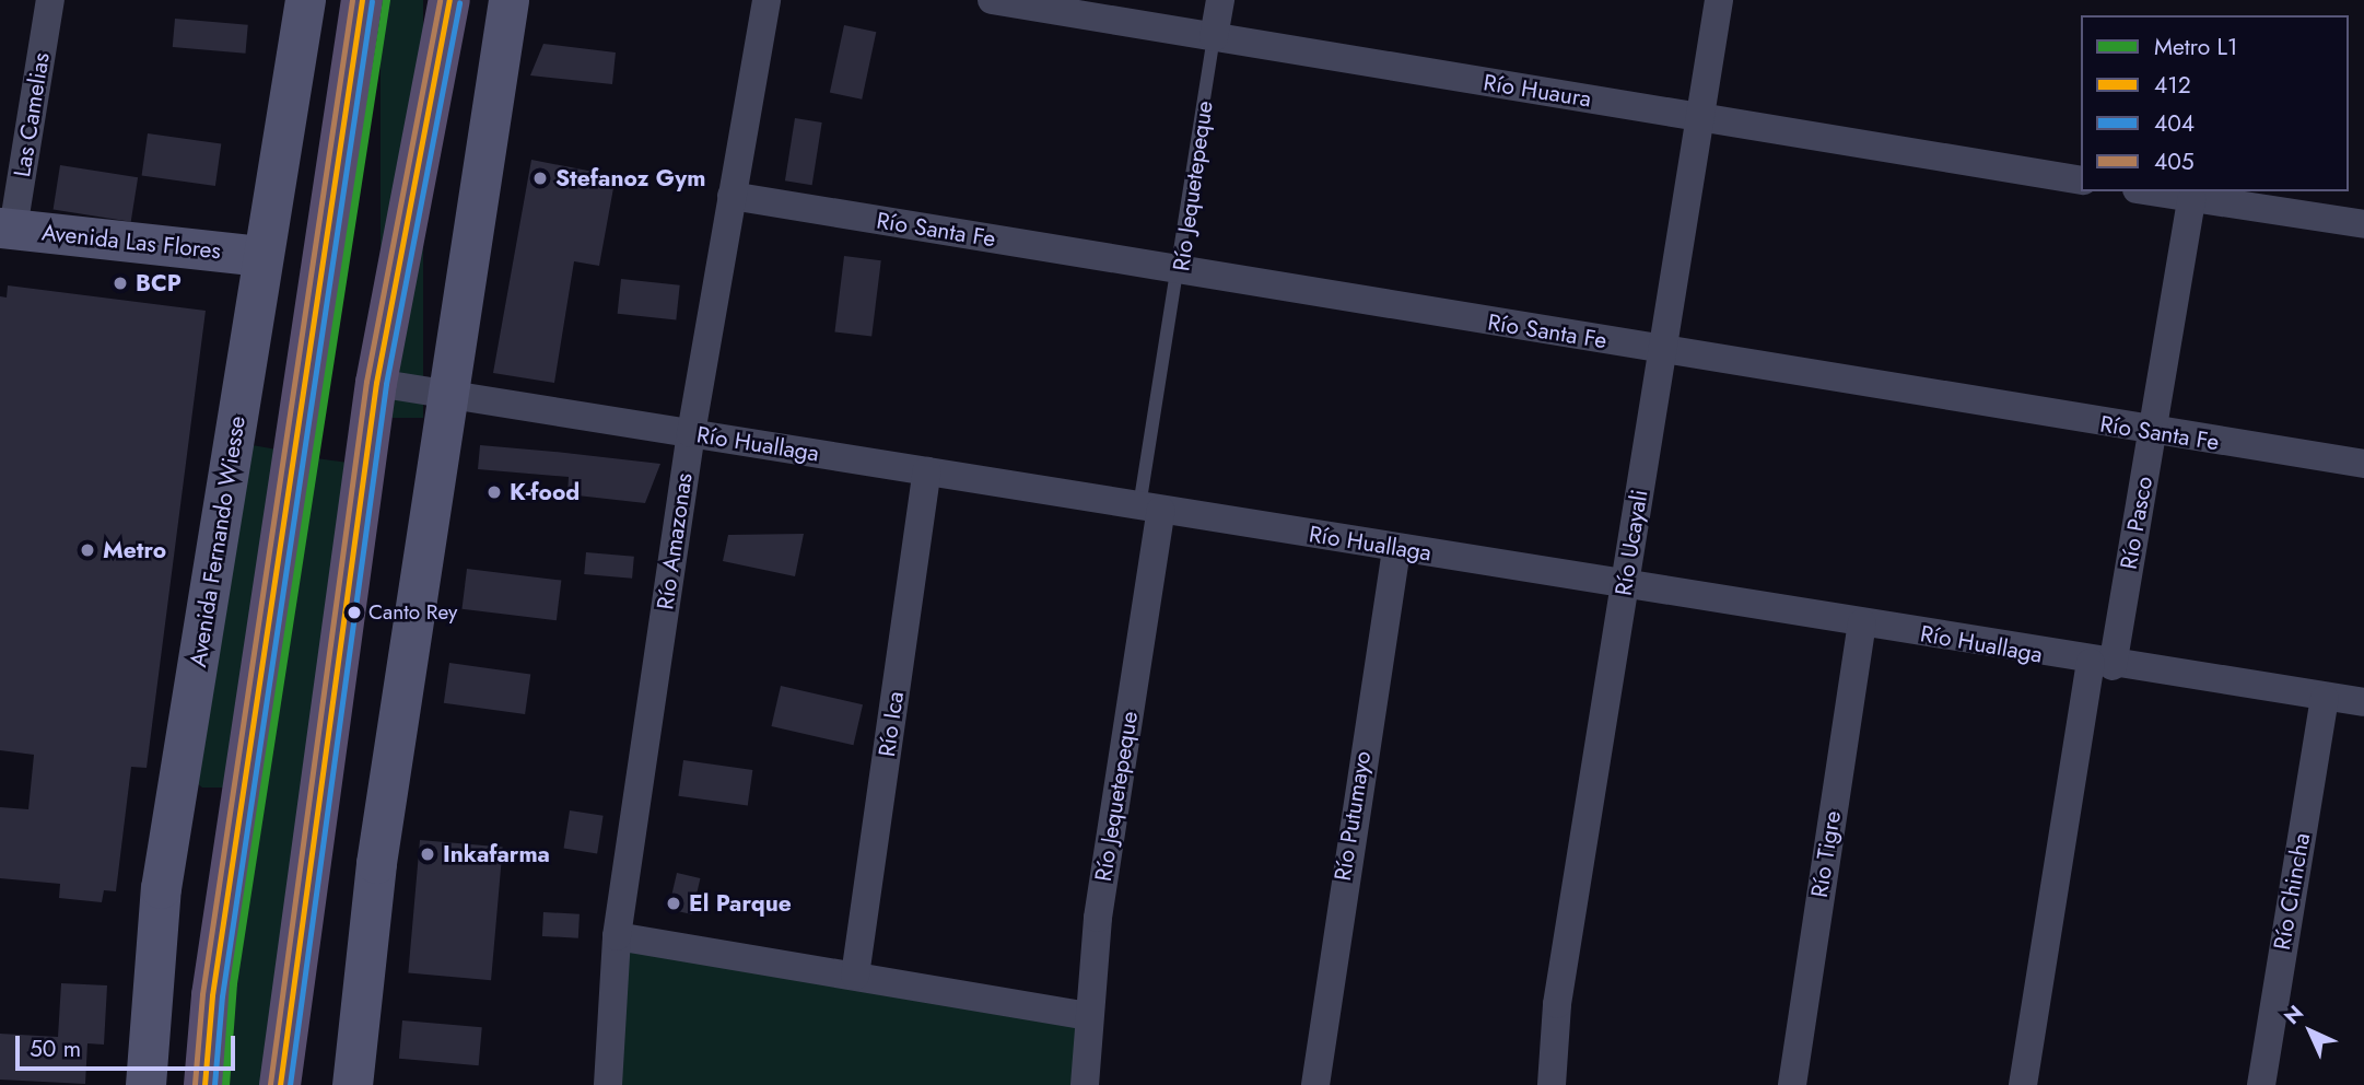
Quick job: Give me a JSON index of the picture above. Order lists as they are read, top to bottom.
{
  "streets": {
    "main road": ["Avenida Las Flores", "Avenida Fernando Wiesse"],
    "street": [
      "Río Huaura",
      "Las Camelias",
      "Río Jequetepeque",
      "Río Santa Fe",
      "Río Huallaga",
      "Río Pasco",
      "Río Amazonas",
      "Río Ucayali",
      "Río Ica",
      "Río Putumayo",
      "Río Tigre",
      "Río Chincha"
    ]
  },
  "crossings": [
    ["Río Huaura", "Río Jequetepeque"],
    ["Río Huaura", "Río Ucayali"],
    ["Las Camelias", "Avenida Las Flores"],
    ["Río Jequetepeque", "Río Santa Fe"],
    ["Río Jequetepeque", "Río Huallaga"],
    ["Río Santa Fe", "Río Pasco"],
    ["Río Santa Fe", "Río Amazonas"],
    ["Río Santa Fe", "Río Ucayali"],
    ["Avenida Las Flores", "Avenida Fernando Wiesse"],
    ["Río Huallaga", "Río Pasco"],
    ["Río Huallaga", "Río Amazonas"],
    ["Río Huallaga", "Río Ucayali"],
    ["Río Huallaga", "Río Ica"],
    ["Río Huallaga", "Río Putumayo"],
    ["Río Huallaga", "Río Tigre"],
    ["Río Huallaga", "Río Chincha"]
  ],
  "places": [
    "Stefanoz Gym",
    "BCP",
    "K-food",
    "Metro",
    "Canto Rey",
    "Inkafarma",
    "El Parque"
  ],
  "lines": [
    "metro line L1",
    "transit line 412",
    "transit line 405",
    "transit line 404"
  ],
  "legend": [
    "Metro L1",
    "412",
    "404",
    "405"
  ],
  "scale_bar": "50 m",
  "north": "top left"
}
